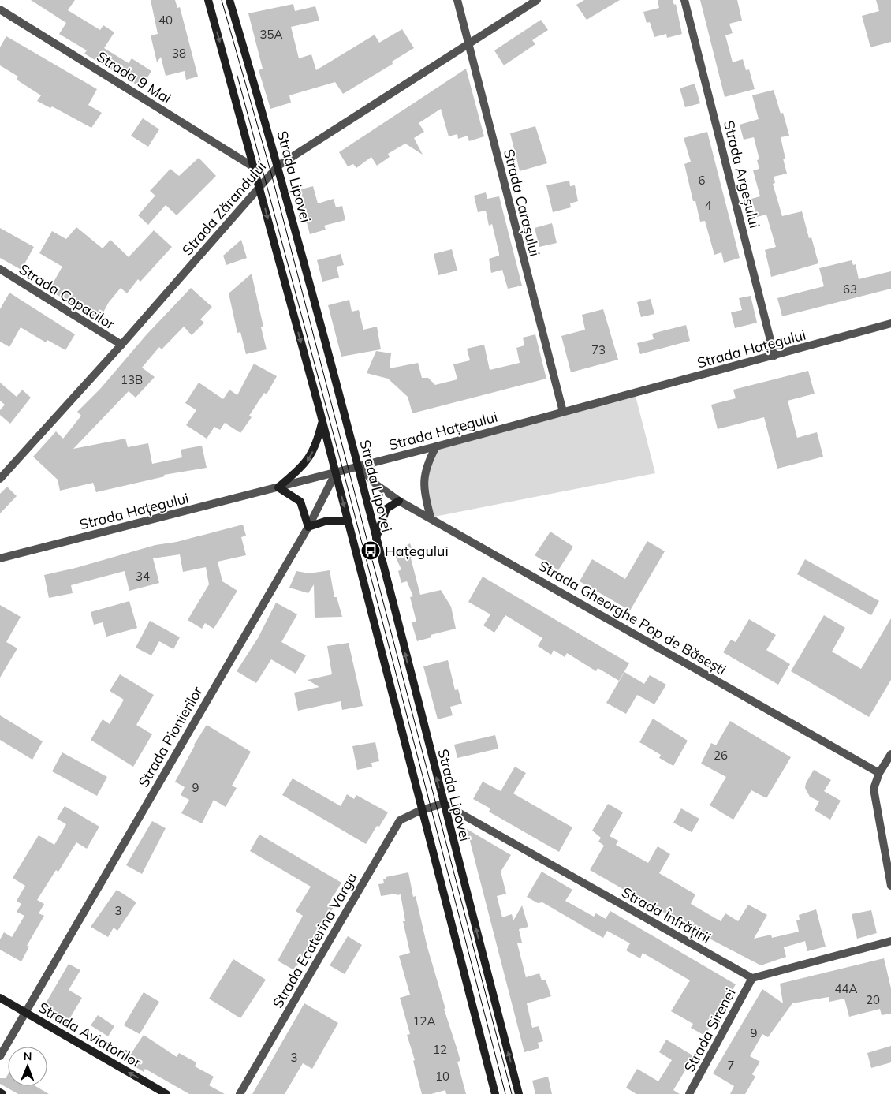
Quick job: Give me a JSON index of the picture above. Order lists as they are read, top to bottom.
{
  "streets": {
    "street": [
      "Strada 9 Mai",
      "Strada Argeșului",
      "Strada Lipovei",
      "Strada Carașului",
      "Strada Zărandului",
      "Strada Copacilor",
      "Strada Hațegului",
      "Strada Gheorghe Pop de Băsești",
      "Strada Pionierilor",
      "Strada Înfrățirii",
      "Strada Ecaterina Varga",
      "Strada Sirenei",
      "Strada Aviatorilor"
    ]
  },
  "crossings": [
    ["Strada Argeșului", "Strada Hațegului"],
    ["Strada Lipovei", "Strada Zărandului"],
    ["Strada Lipovei", "Strada Hațegului"],
    ["Strada Lipovei", "Strada Gheorghe Pop de Băsești"],
    ["Strada Lipovei", "Strada Înfrățirii"],
    ["Strada Lipovei", "Strada Ecaterina Varga"],
    ["Strada Carașului", "Strada Zărandului"],
    ["Strada Carașului", "Strada Hațegului"],
    ["Strada Zărandului", "Strada Copacilor"],
    ["Strada Hațegului", "Strada Gheorghe Pop de Băsești"],
    ["Strada Hațegului", "Strada Pionierilor"],
    ["Strada Pionierilor", "Strada Aviatorilor"],
    ["Strada Înfrățirii", "Strada Ecaterina Varga"],
    ["Strada Înfrățirii", "Strada Sirenei"]
  ],
  "one_way": ["Strada Aviatorilor"],
  "places": {
    "bus stop": ["Hațegului"]
  },
  "house_numbers": [
    "40",
    "35A",
    "38",
    "6",
    "4",
    "63",
    "73",
    "13B",
    "34",
    "26",
    "9",
    "3",
    "44A",
    "20",
    "12A",
    "9",
    "12",
    "3",
    "7",
    "10"
  ],
  "north": "top"
}
